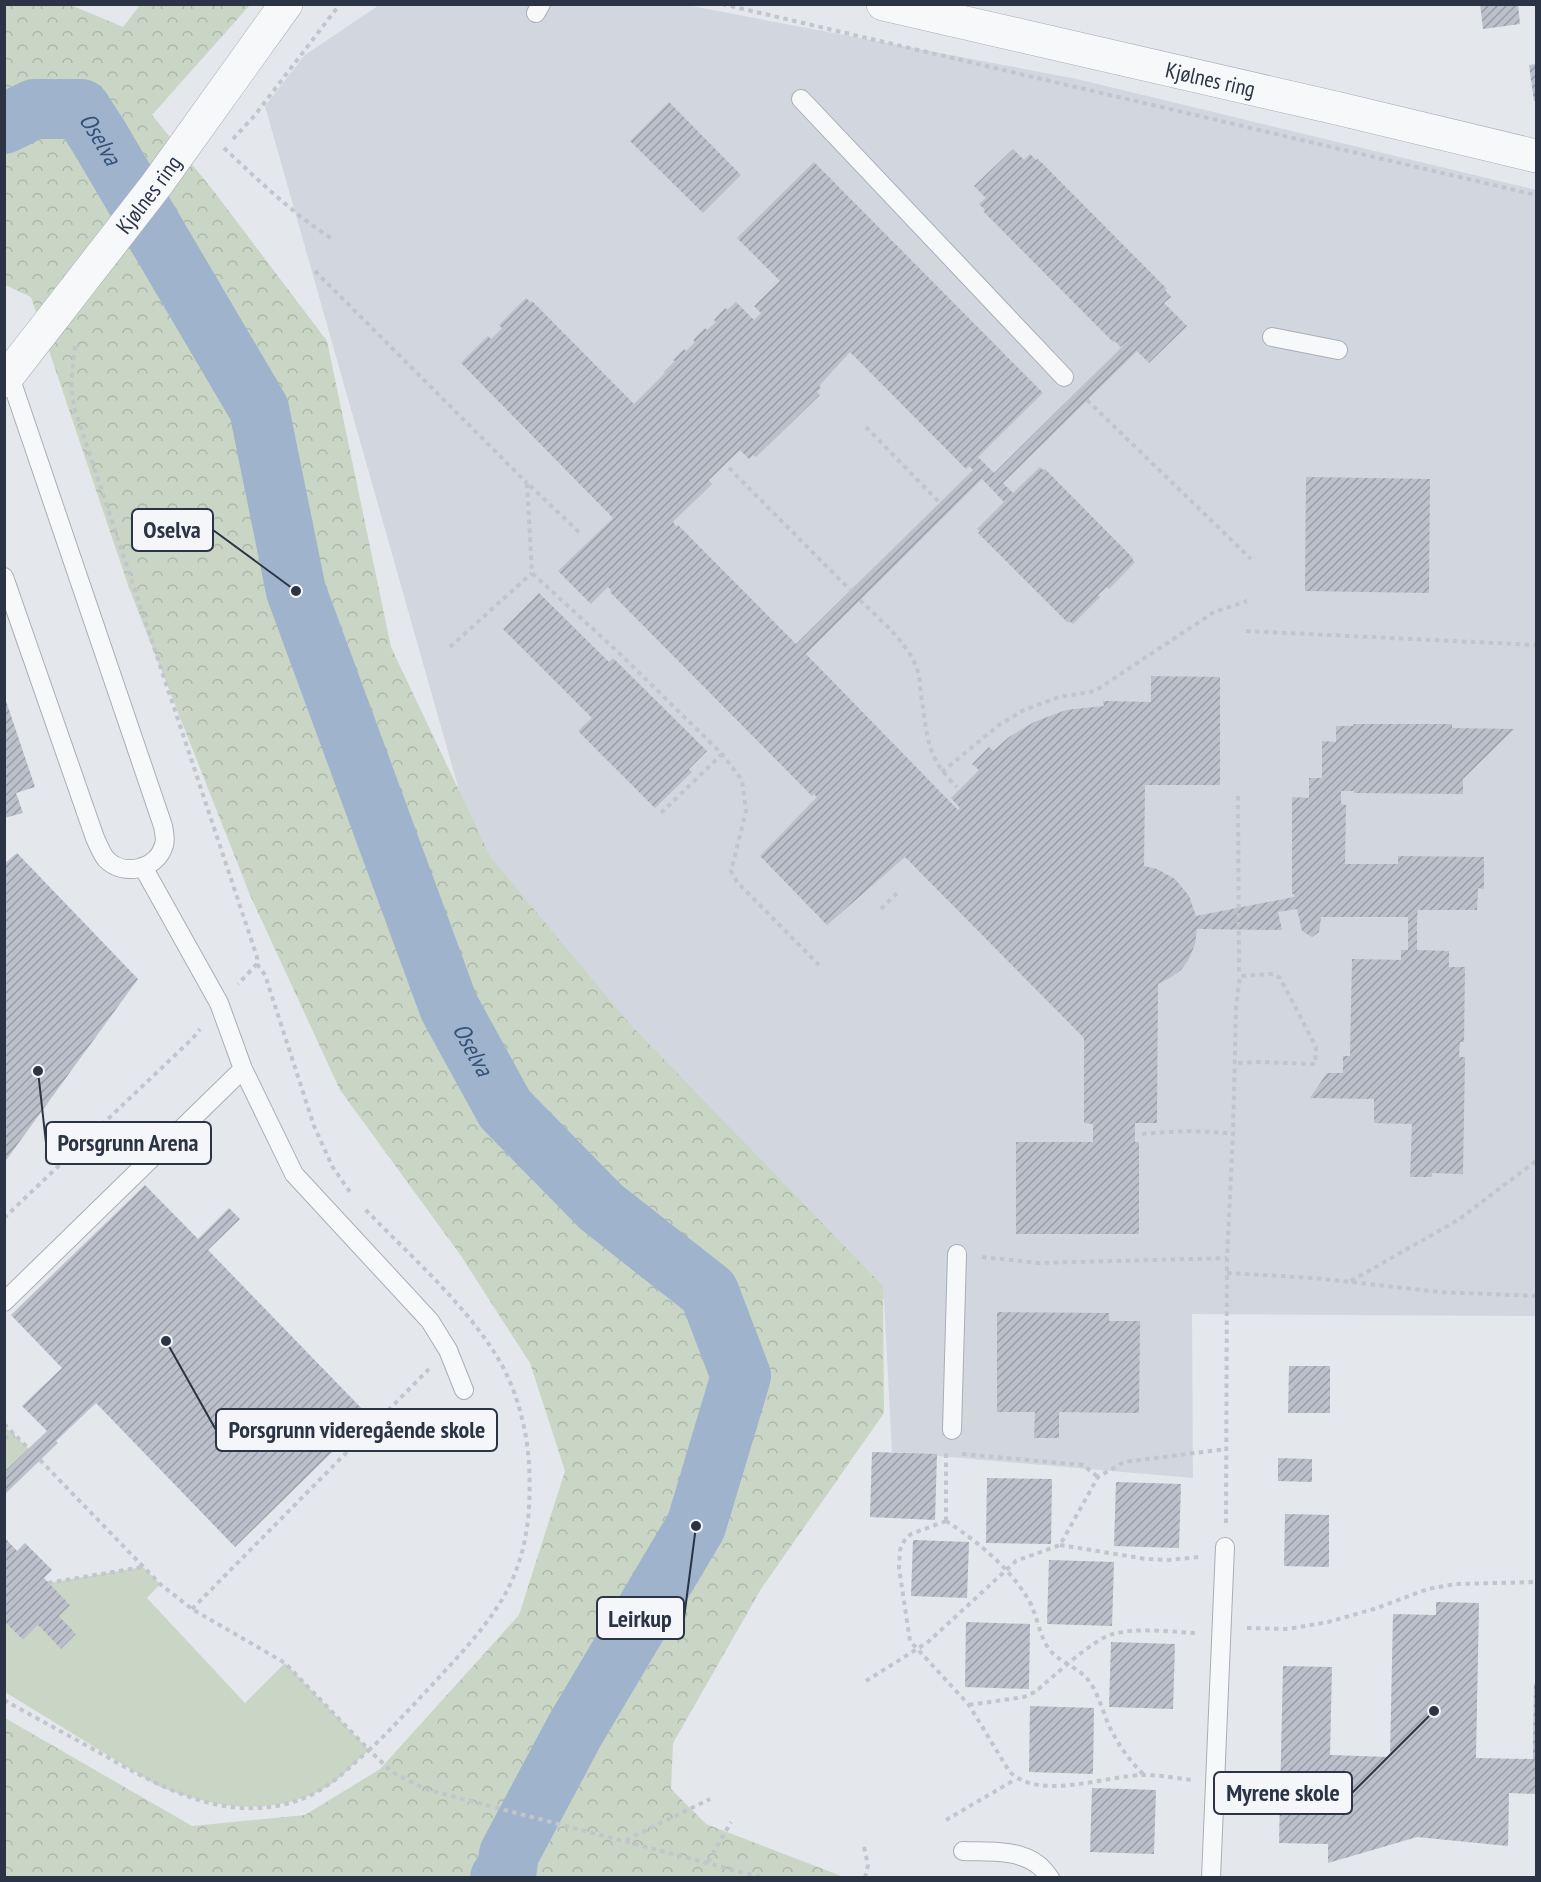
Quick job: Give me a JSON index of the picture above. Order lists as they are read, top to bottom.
{
  "streets": {
    "street": ["Kjølnes ring"]
  },
  "water": ["Oselva"],
  "places": [
    "Oselva",
    "Porsgrunn Arena",
    "Porsgrunn videregående skole",
    "Leirkup",
    "Myrene skole"
  ]
}
